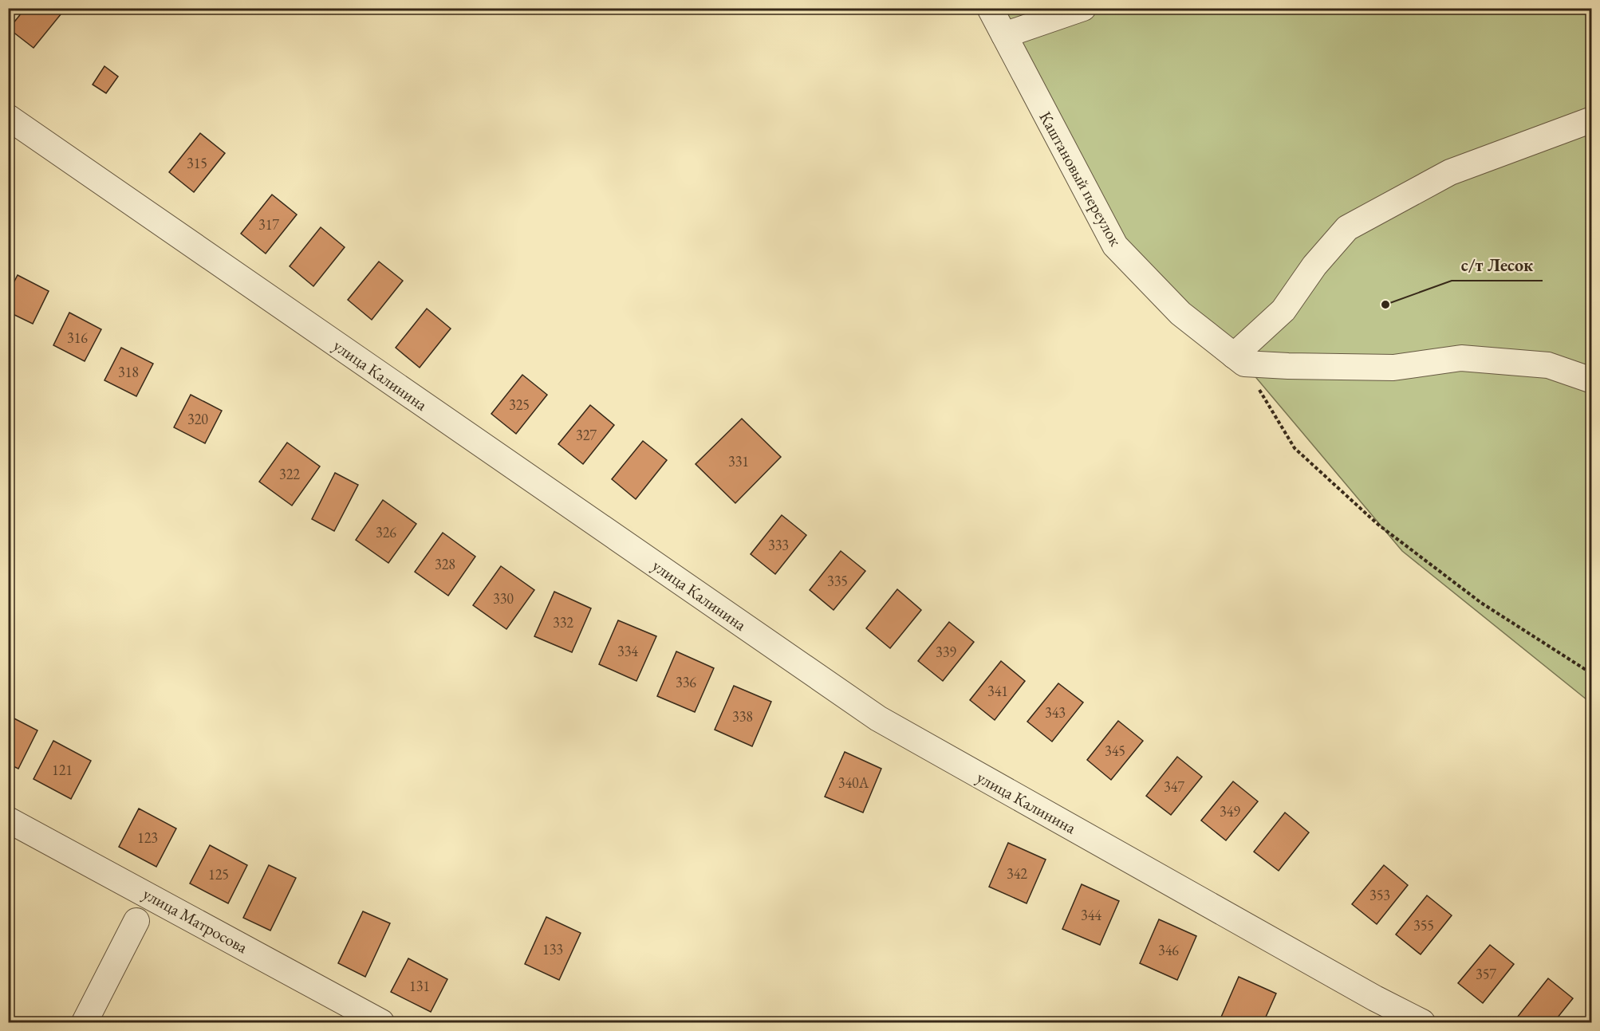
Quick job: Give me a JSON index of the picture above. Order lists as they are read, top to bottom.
{
  "streets": {
    "street": ["Каштановый переулок", "улица Калинина", "улица Матросова"]
  },
  "places": ["с/т Лесок"],
  "house_numbers": [
    "315",
    "317",
    "316",
    "318",
    "325",
    "320",
    "327",
    "331",
    "322",
    "326",
    "333",
    "328",
    "335",
    "330",
    "332",
    "334",
    "339",
    "336",
    "341",
    "343",
    "338",
    "345",
    "121",
    "340А",
    "347",
    "349",
    "123",
    "342",
    "125",
    "353",
    "344",
    "355",
    "133",
    "346",
    "357",
    "131"
  ]
}
